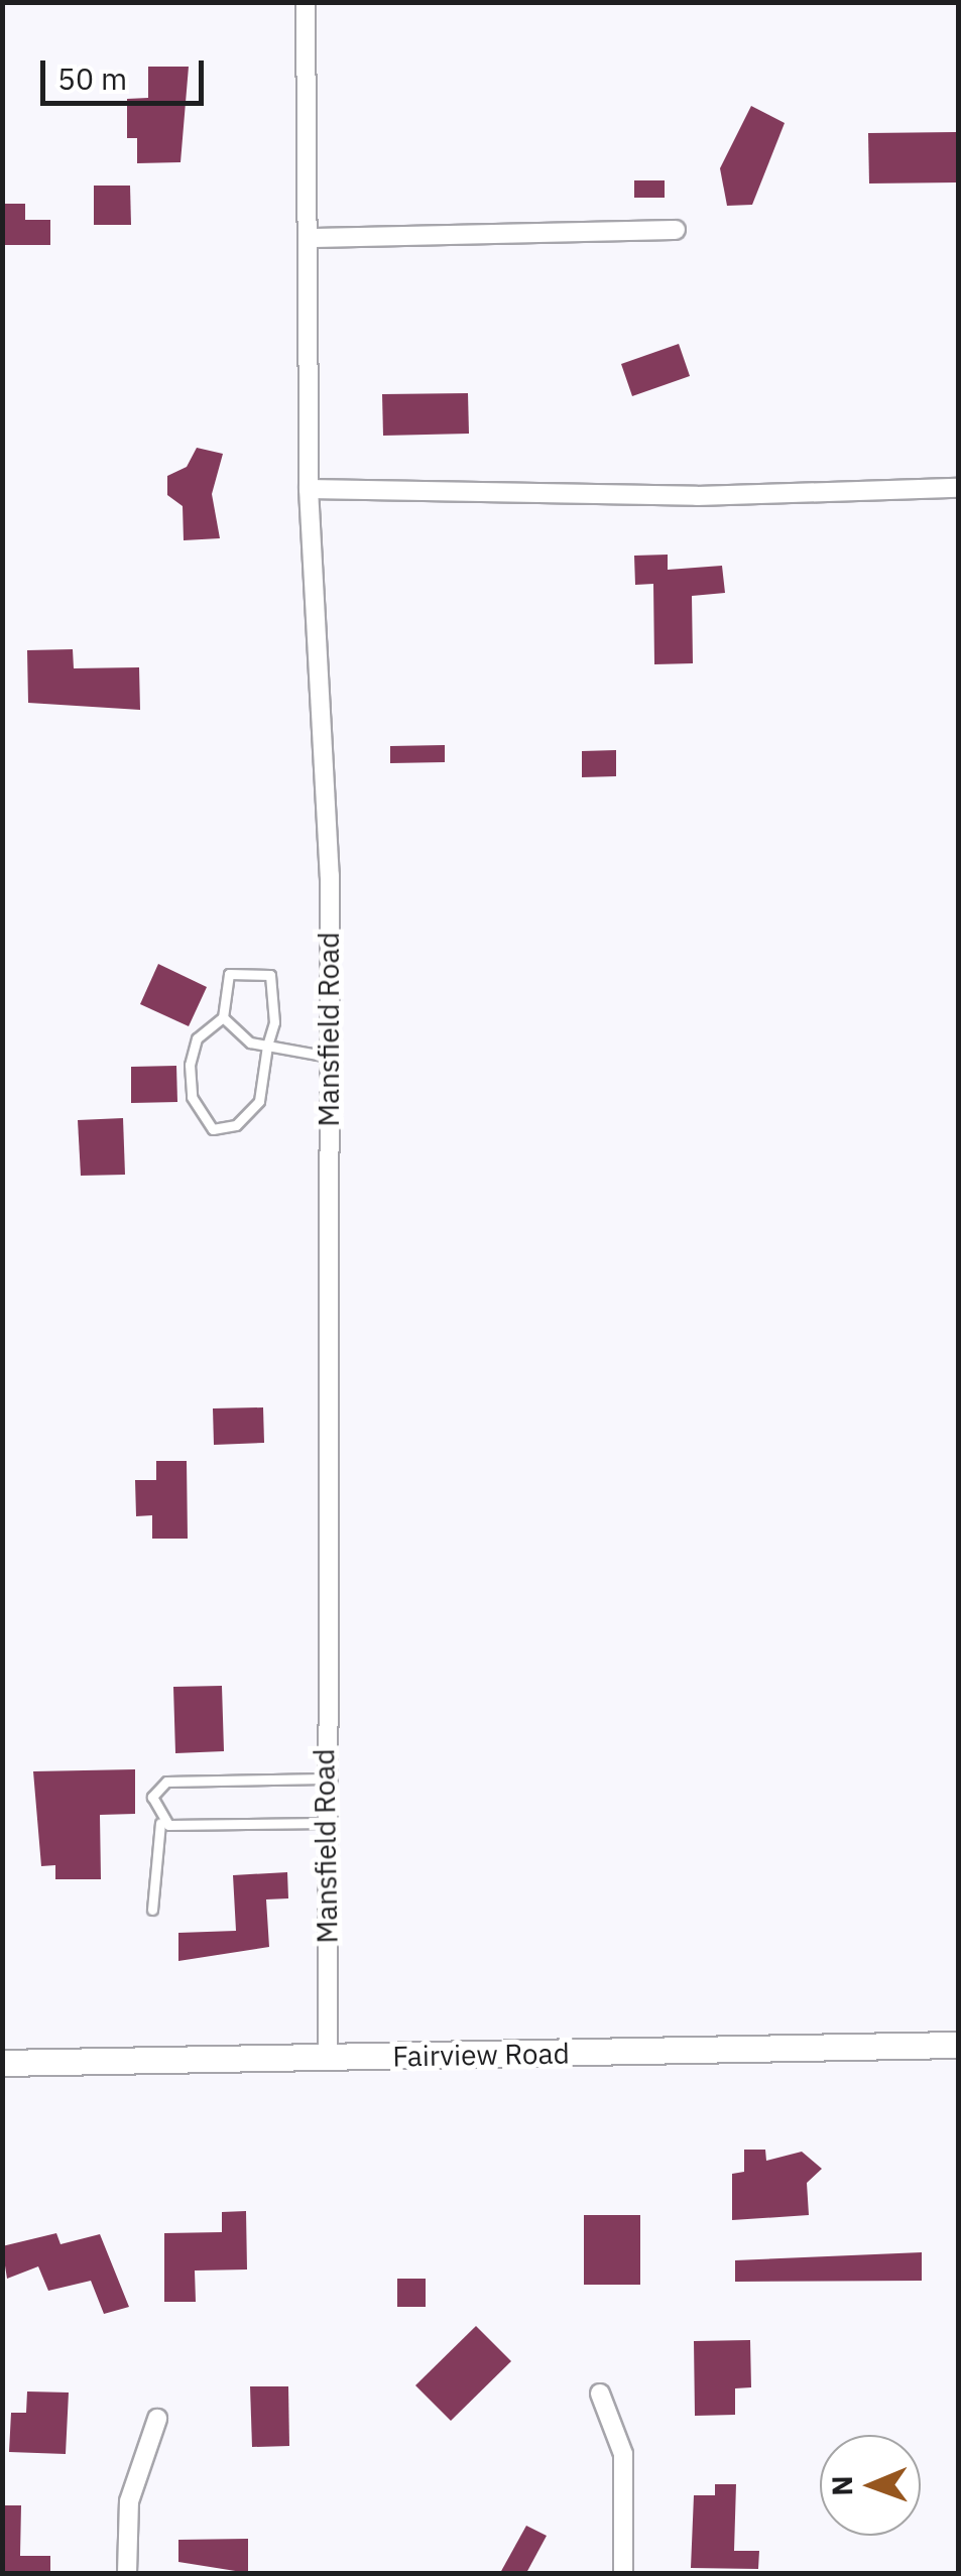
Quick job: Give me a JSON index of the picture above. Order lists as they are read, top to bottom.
{
  "streets": {
    "main road": ["Fairview Road"],
    "street": ["Mansfield Road"]
  },
  "crossings": [
    ["Mansfield Road", "Fairview Road"]
  ],
  "scale_bar": "50 m",
  "north": "left"
}
